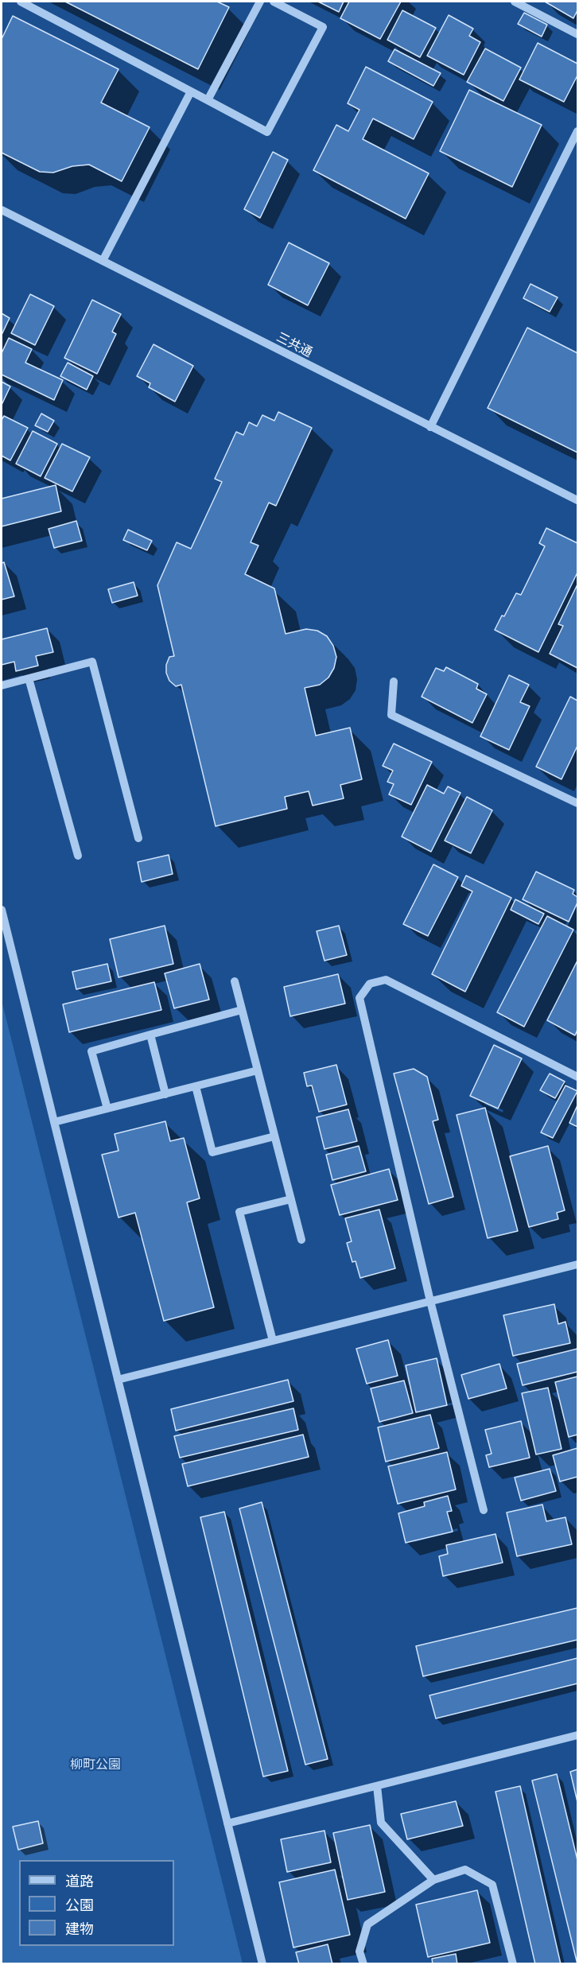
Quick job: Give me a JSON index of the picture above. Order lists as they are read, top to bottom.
{
  "streets": {
    "street": ["三共通"]
  },
  "parks": ["柳町公園"],
  "legend": ["道路", "公園", "建物"]
}
